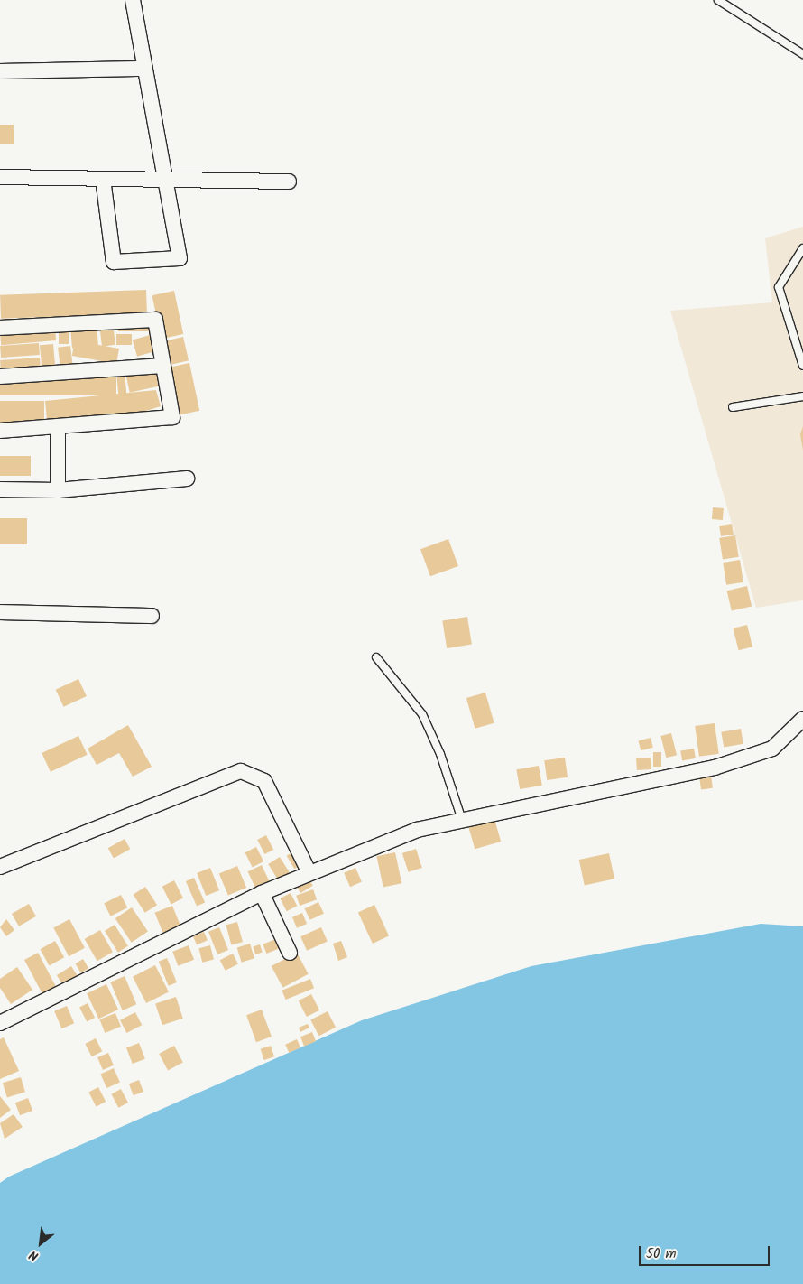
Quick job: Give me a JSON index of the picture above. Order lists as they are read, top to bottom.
{
  "scale_bar": "50 m",
  "north": "bottom left"
}
